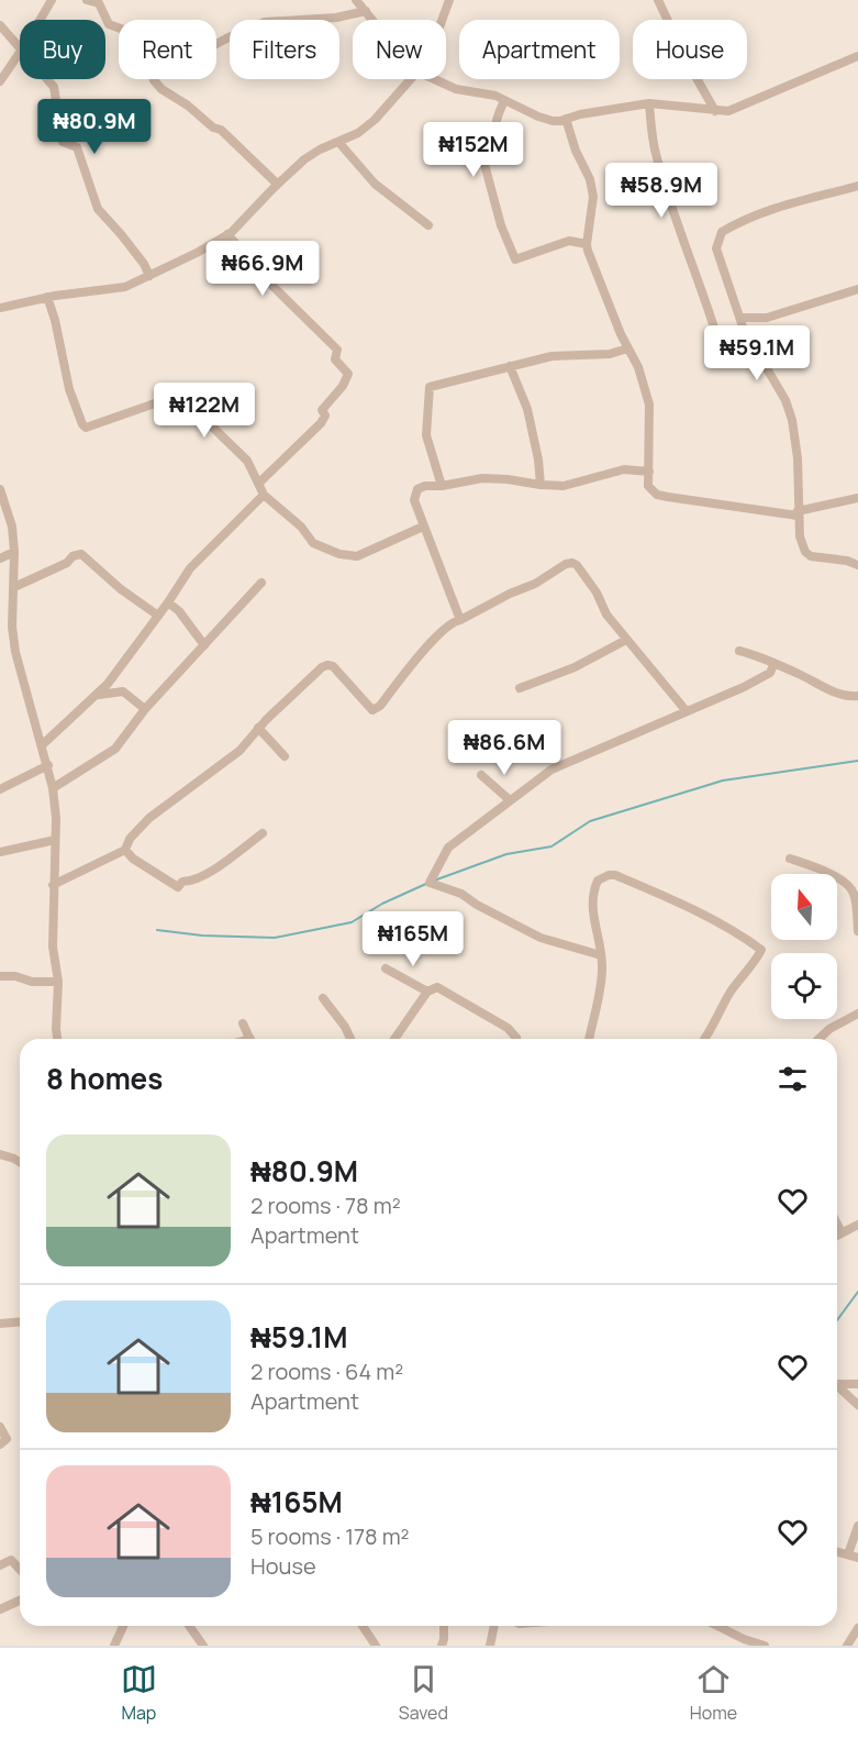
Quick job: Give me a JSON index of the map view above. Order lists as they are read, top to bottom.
{
  "north": "top",
  "page": {
    "chip": [
      "Buy",
      "Rent",
      "Filters",
      "New",
      "Apartment",
      "House"
    ],
    "price": [
      "₦80.9M",
      "₦152M",
      "₦58.9M",
      "₦66.9M",
      "₦59.1M",
      "₦122M",
      "₦86.6M",
      "₦165M"
    ],
    "heading": "8 homes",
    "list": [
      {
        "name": "₦80.9M",
        "note": "2 rooms · 78 m² · Apartment"
      },
      {
        "name": "₦59.1M",
        "note": "2 rooms · 64 m² · Apartment"
      },
      {
        "name": "₦165M",
        "note": "5 rooms · 178 m² · House"
      }
    ],
    "tabs": ["Map", "Saved", "Home"]
  }
}
